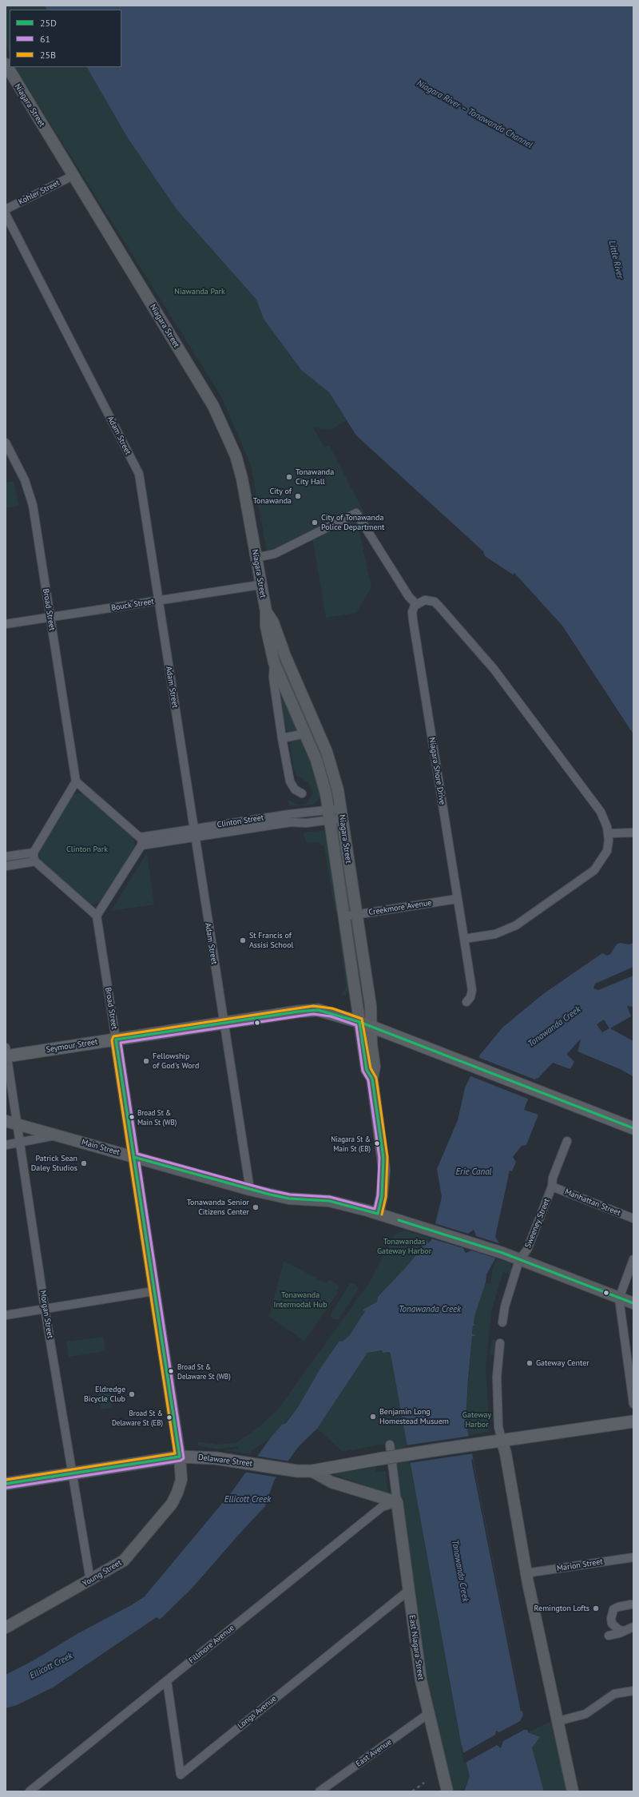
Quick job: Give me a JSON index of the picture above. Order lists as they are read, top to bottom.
{
  "streets": {
    "main road": ["Seymour Street", "Delaware Street"],
    "street": [
      "Niagara Street",
      "Kohler Street",
      "Adam Street",
      "Bouck Street",
      "Broad Street",
      "Niagara Shore Drive",
      "Clinton Street",
      "Creekmore Avenue",
      "Main Street",
      "Manhattan Street",
      "Sweeney Street",
      "Morgan Street",
      "Marion Street",
      "Young Street",
      "Fillmore Avenue",
      "East Niagara Street",
      "Longs Avenue",
      "East Avenue"
    ]
  },
  "crossings": [
    ["Niagara Street", "Kohler Street"],
    ["Niagara Street", "Bouck Street"],
    ["Niagara Street", "Clinton Street"],
    ["Niagara Street", "Creekmore Avenue"],
    ["Niagara Street", "Seymour Street"],
    ["Niagara Street", "Main Street"],
    ["Adam Street", "Bouck Street"],
    ["Adam Street", "Clinton Street"],
    ["Adam Street", "Seymour Street"],
    ["Adam Street", "Main Street"],
    ["Bouck Street", "Broad Street"],
    ["Broad Street", "Seymour Street"],
    ["Broad Street", "Main Street"],
    ["Broad Street", "Young Street"],
    ["Niagara Shore Drive", "Creekmore Avenue"],
    ["Seymour Street", "Morgan Street"],
    ["Main Street", "Sweeney Street"],
    ["Main Street", "Morgan Street"],
    ["Manhattan Street", "Sweeney Street"],
    ["Morgan Street", "Delaware Street"],
    ["Morgan Street", "Young Street"],
    ["Delaware Street", "Young Street"],
    ["Fillmore Avenue", "East Niagara Street"],
    ["Fillmore Avenue", "Longs Avenue"],
    ["East Niagara Street", "Longs Avenue"],
    ["East Niagara Street", "East Avenue"]
  ],
  "water": [
    "Niagara River – Tonawanda Channel",
    "Little River",
    "Tonawanda Creek",
    "Erie Canal",
    "Ellicott Creek"
  ],
  "parks": [
    "Niawanda Park",
    "Clinton Park",
    "Tonawandas Gateway Harbor",
    "Tonawanda Intermodal Hub",
    "Gateway Harbor"
  ],
  "places": [
    "Tonawanda City Hall",
    "City of Tonawanda",
    "City of Tonawanda Police Department",
    "St Francis of Assisi School",
    "Fellowship of God's Word",
    "Broad St & Main St (WB)",
    "Niagara St & Main St (EB)",
    "Patrick Sean Daley Studios",
    "Tonawanda Senior Citizens Center",
    "Gateway Center",
    "Broad St & Delaware St (WB)",
    "Eldredge Bicycle Club",
    "Benjamin Long Homestead Musuem",
    "Broad St & Delaware St (EB)",
    "Remington Lofts"
  ],
  "lines": ["transit line 25B", "transit line 25D", "transit line 61"],
  "legend": ["25D", "61", "25B"]
}
